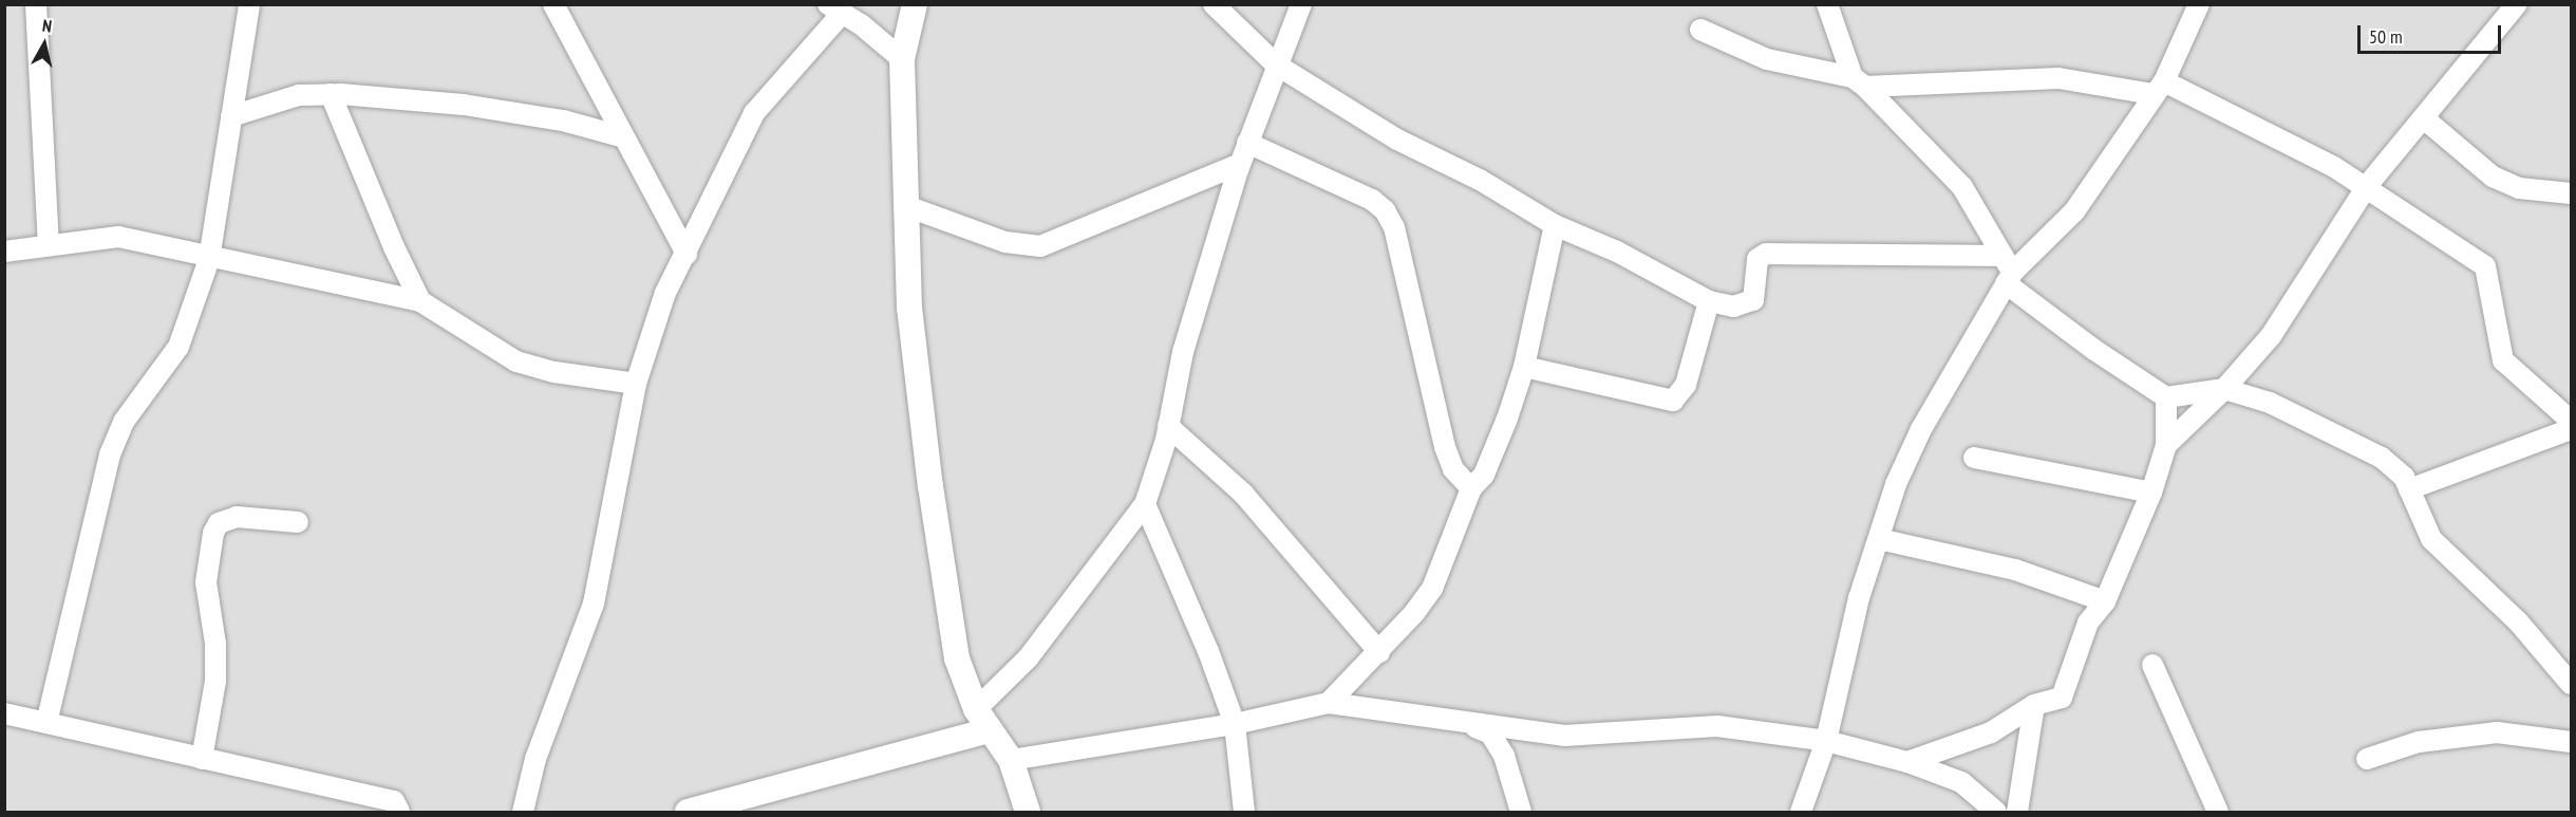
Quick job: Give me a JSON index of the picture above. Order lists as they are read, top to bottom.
{
  "scale_bar": "50 m",
  "north": "top"
}
